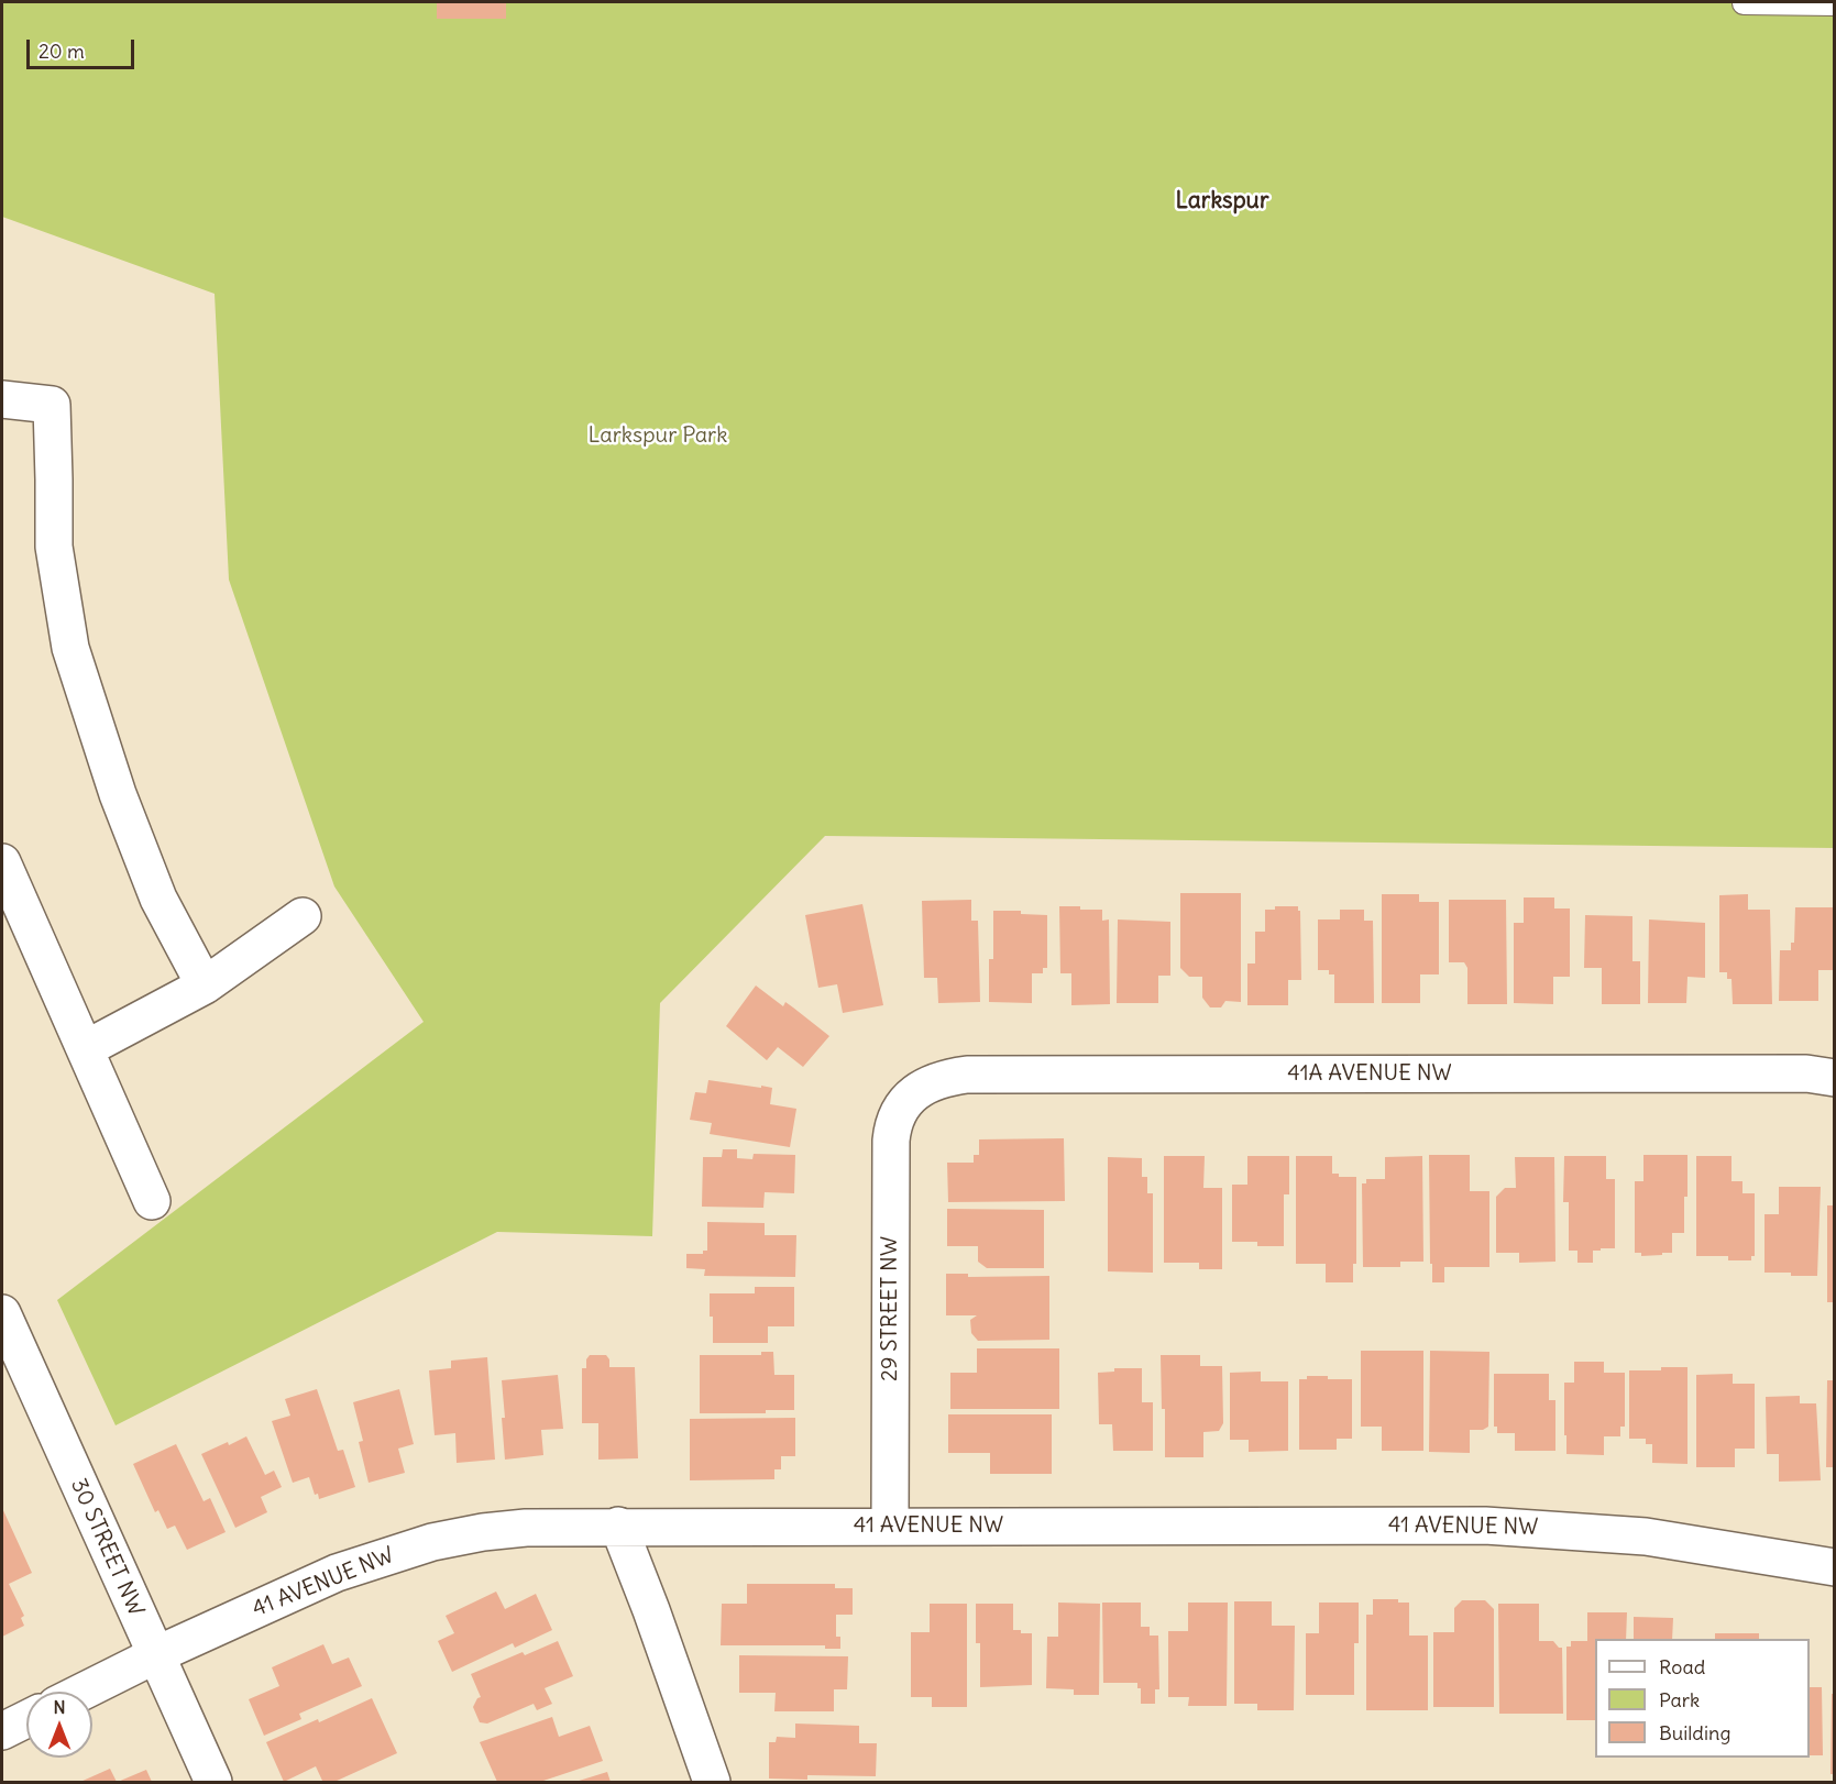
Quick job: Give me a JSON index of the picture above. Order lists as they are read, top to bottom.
{
  "streets": {
    "street": [
      "41A AVENUE NW",
      "29 STREET NW",
      "41 AVENUE NW",
      "30 STREET NW"
    ]
  },
  "crossings": [
    ["41A AVENUE NW", "29 STREET NW"],
    ["29 STREET NW", "41 AVENUE NW"],
    ["41 AVENUE NW", "30 STREET NW"]
  ],
  "districts": ["Larkspur"],
  "parks": ["Larkspur Park"],
  "legend": ["Road", "Park", "Building"],
  "scale_bar": "20 m",
  "north": "top"
}
